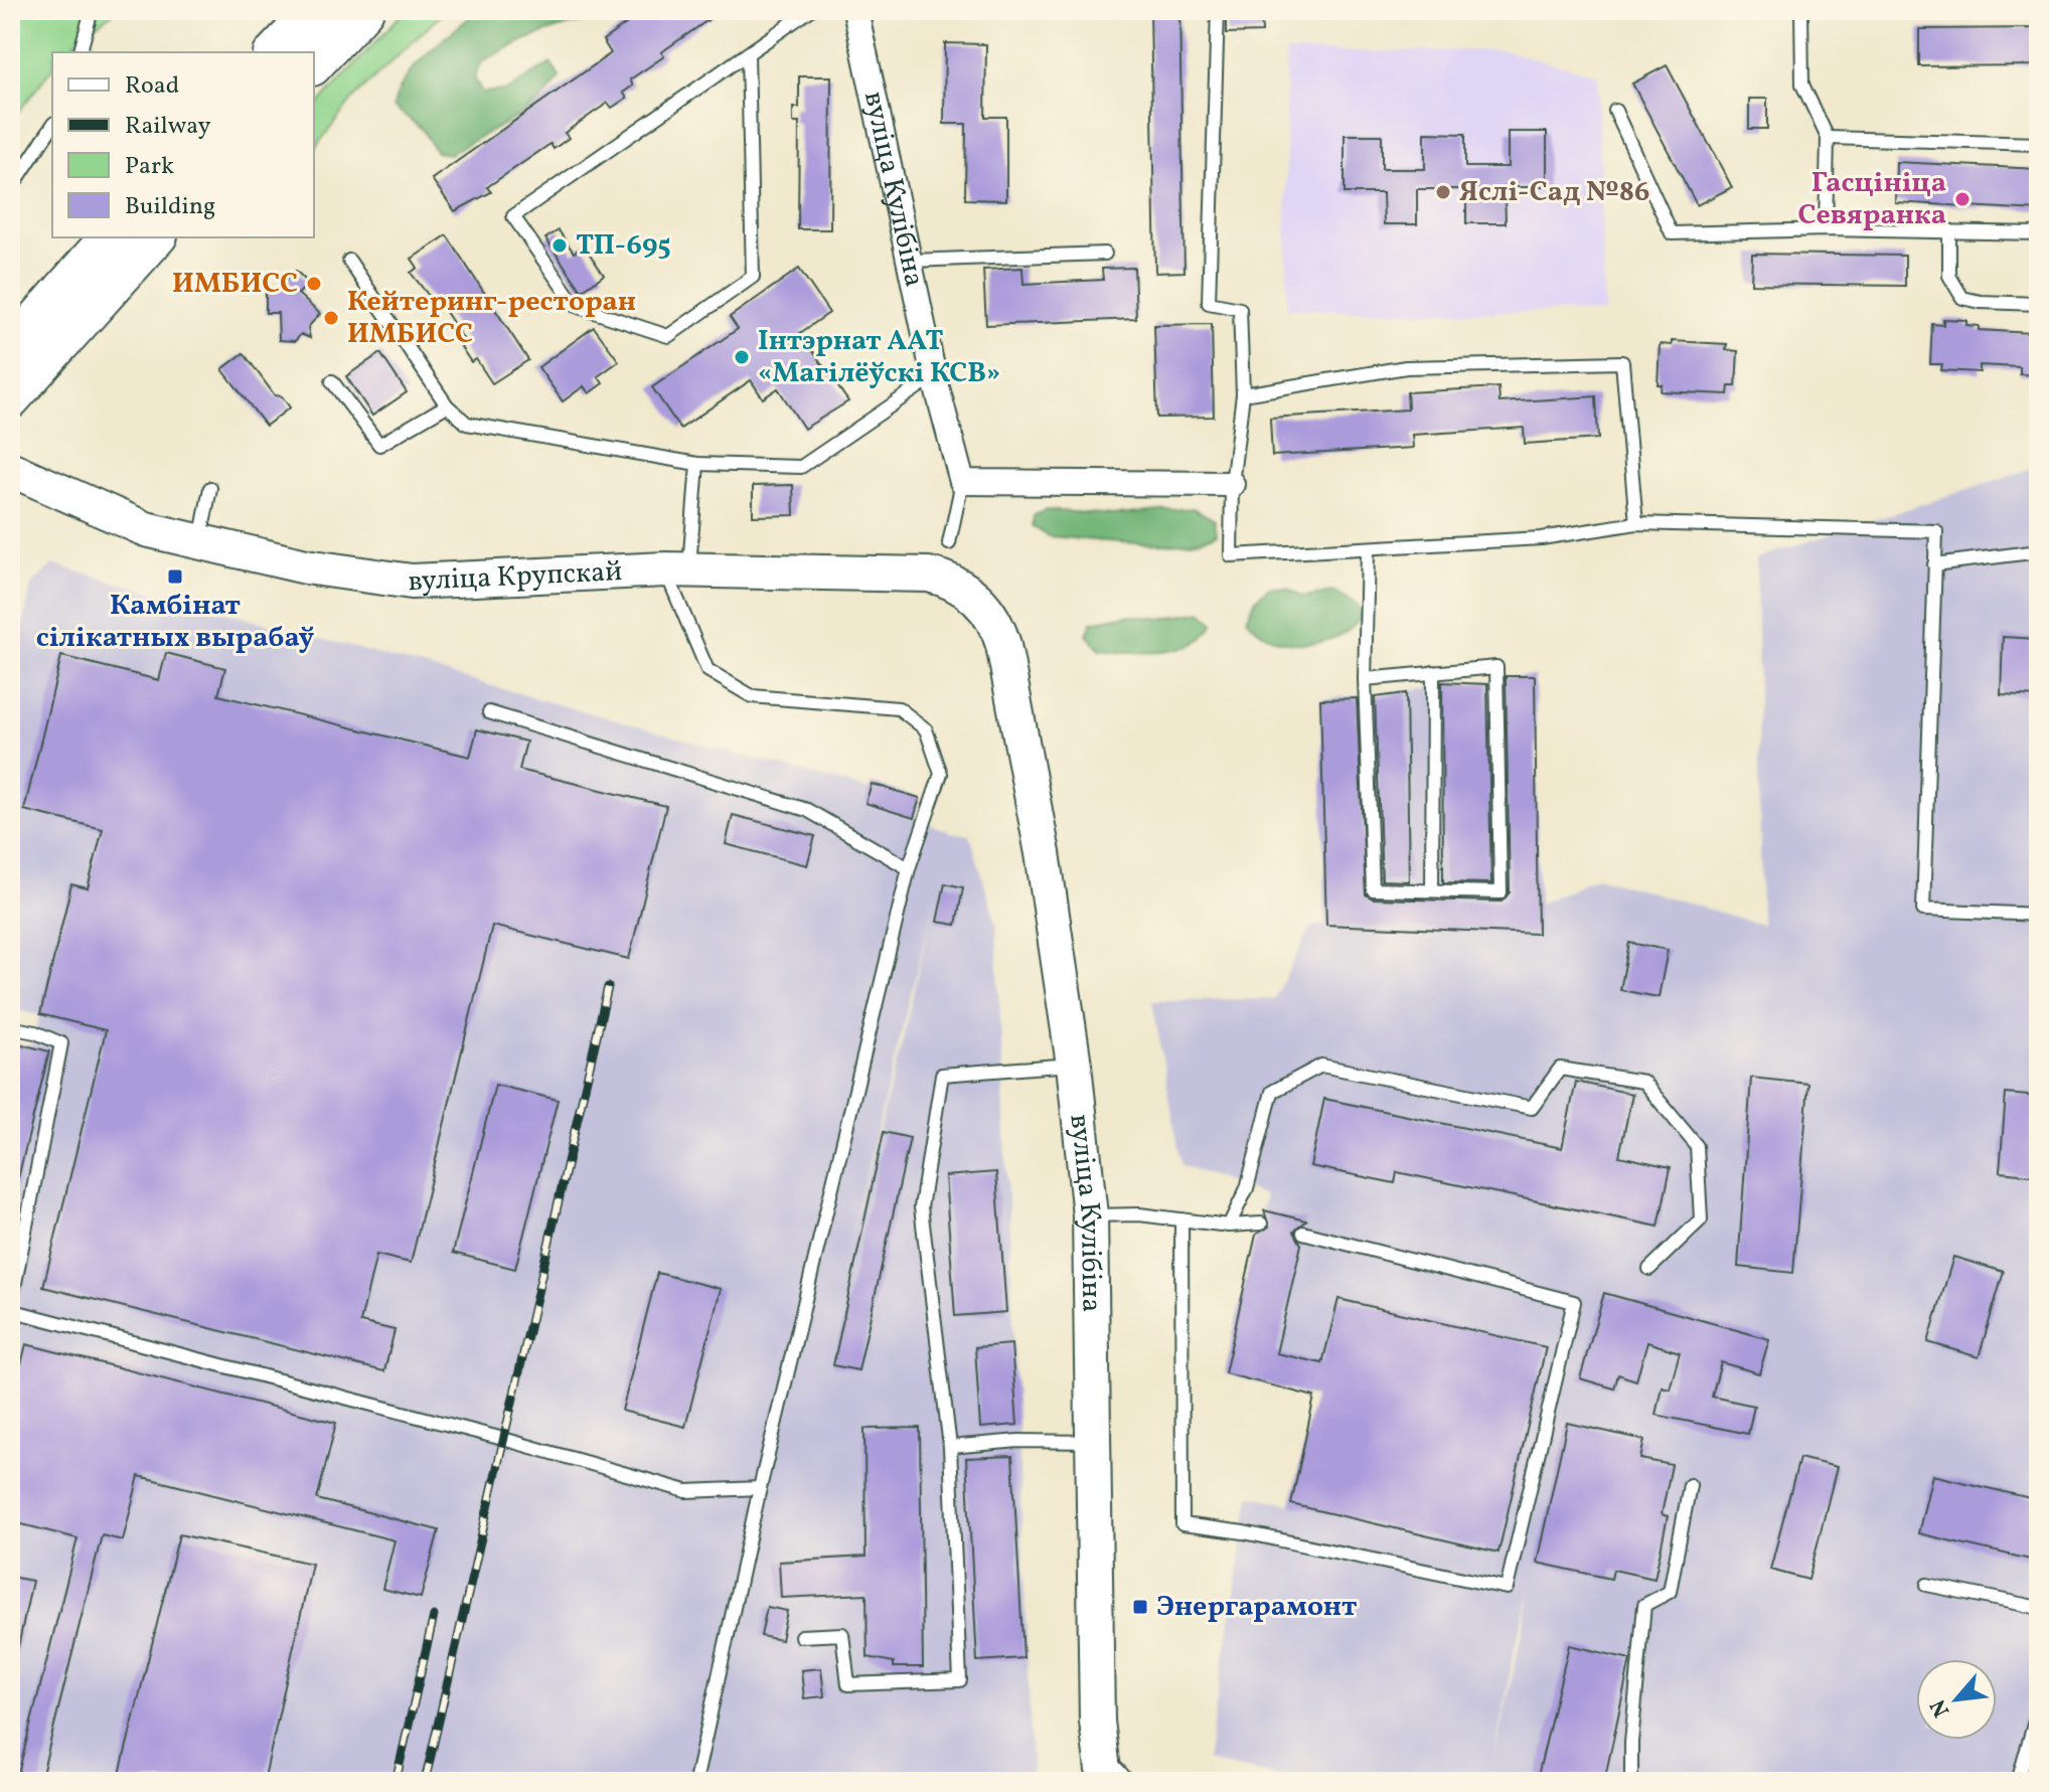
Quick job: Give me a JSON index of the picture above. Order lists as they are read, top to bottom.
{
  "streets": {
    "main road": ["вуліца Кулібіна", "вуліца Крупскай"]
  },
  "crossings": [
    ["вуліца Кулібіна", "вуліца Крупскай"]
  ],
  "places": {
    "other": [
      "Яслі-Сад №86",
      "Гасцініца Севяранка",
      "ТП-695",
      "ИМБИСС",
      "Кейтеринг-ресторан ИМБИСС",
      "Інтэрнат ААТ «Магілёўскі КСВ»"
    ],
    "transit": ["Камбінат сілікатных вырабаў", "Энергарамонт"]
  },
  "legend": [
    "Road",
    "Railway",
    "Park",
    "Building"
  ],
  "north": "bottom left"
}
